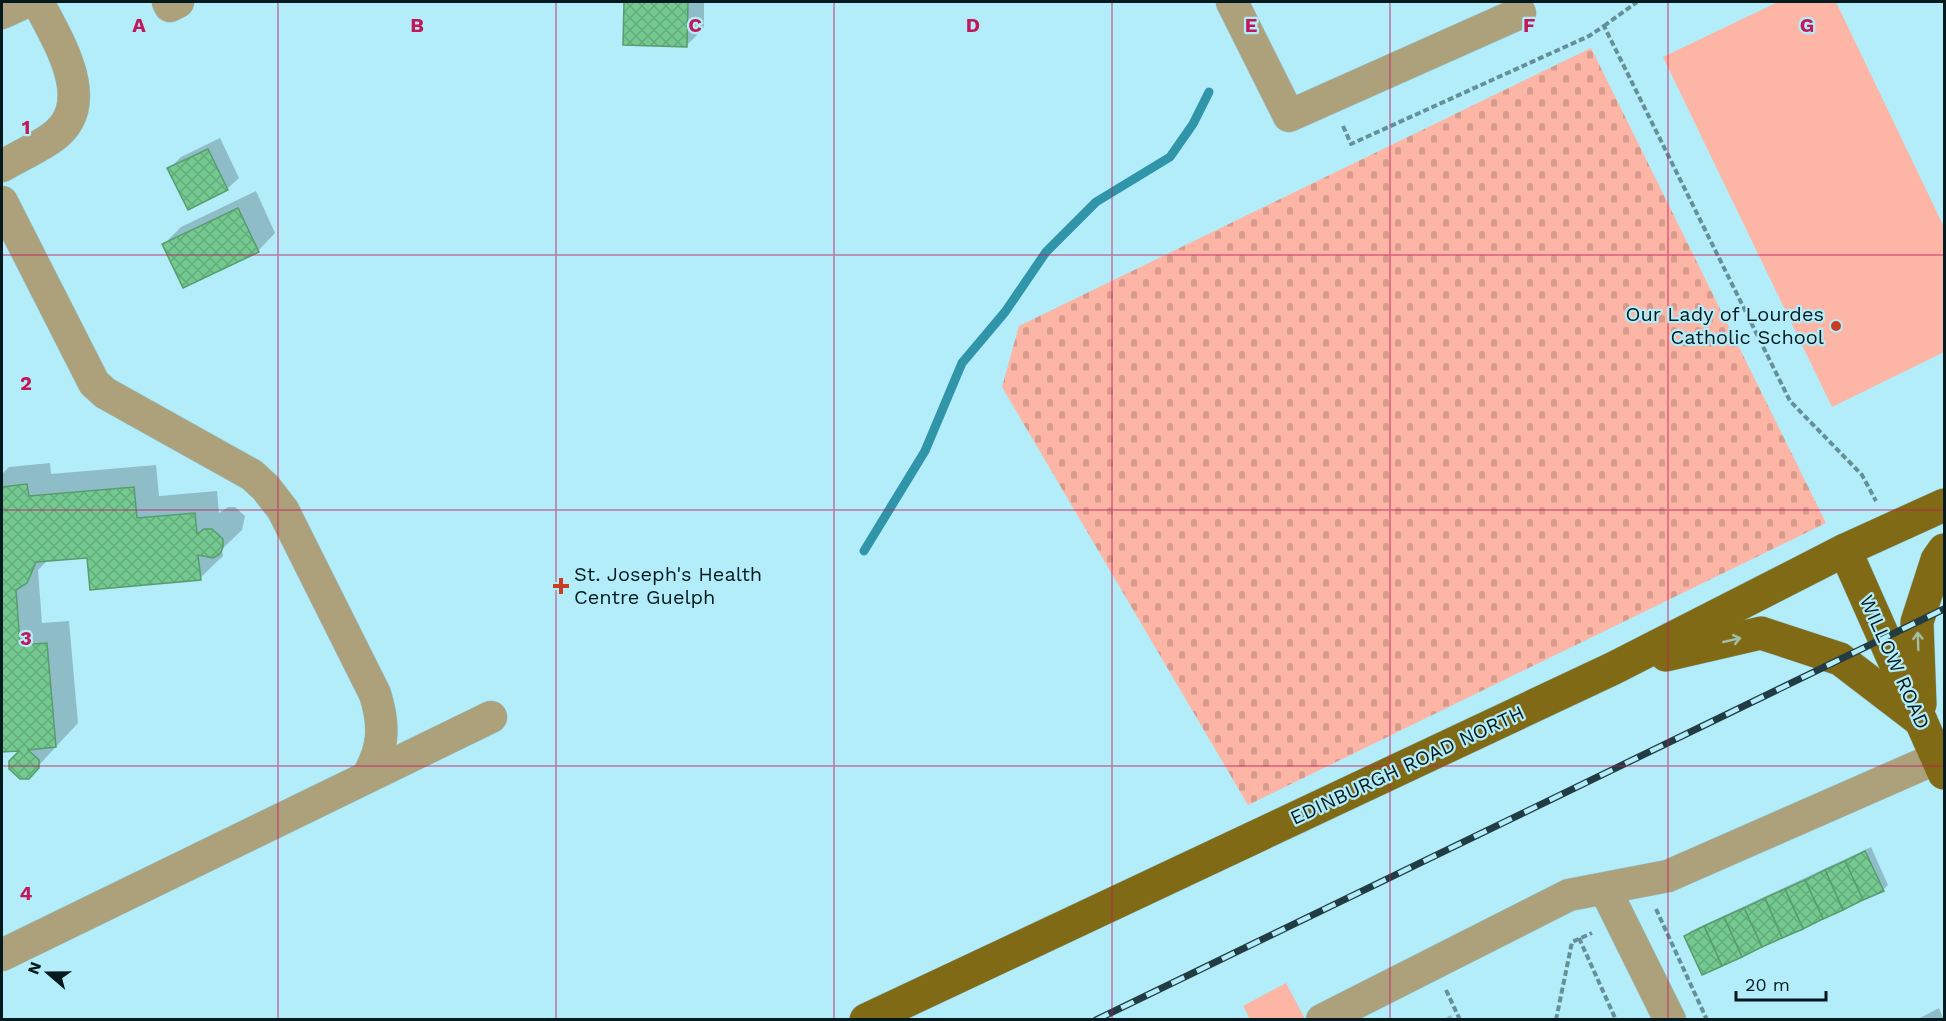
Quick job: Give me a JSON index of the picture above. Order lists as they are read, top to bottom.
{
  "streets": {
    "main road": ["WILLOW ROAD", "EDINBURGH ROAD NORTH"]
  },
  "crossings": [
    ["WILLOW ROAD", "EDINBURGH ROAD NORTH"]
  ],
  "places": {
    "other": ["Our Lady of Lourdes Catholic School"],
    "health": ["St. Joseph's Health Centre Guelph"]
  },
  "scale_bar": "20 m",
  "north": "left",
  "grid": {
    "columns": [
      "A",
      "B",
      "C",
      "D",
      "E",
      "F",
      "G"
    ],
    "rows": [
      "1",
      "2",
      "3",
      "4"
    ]
  }
}
